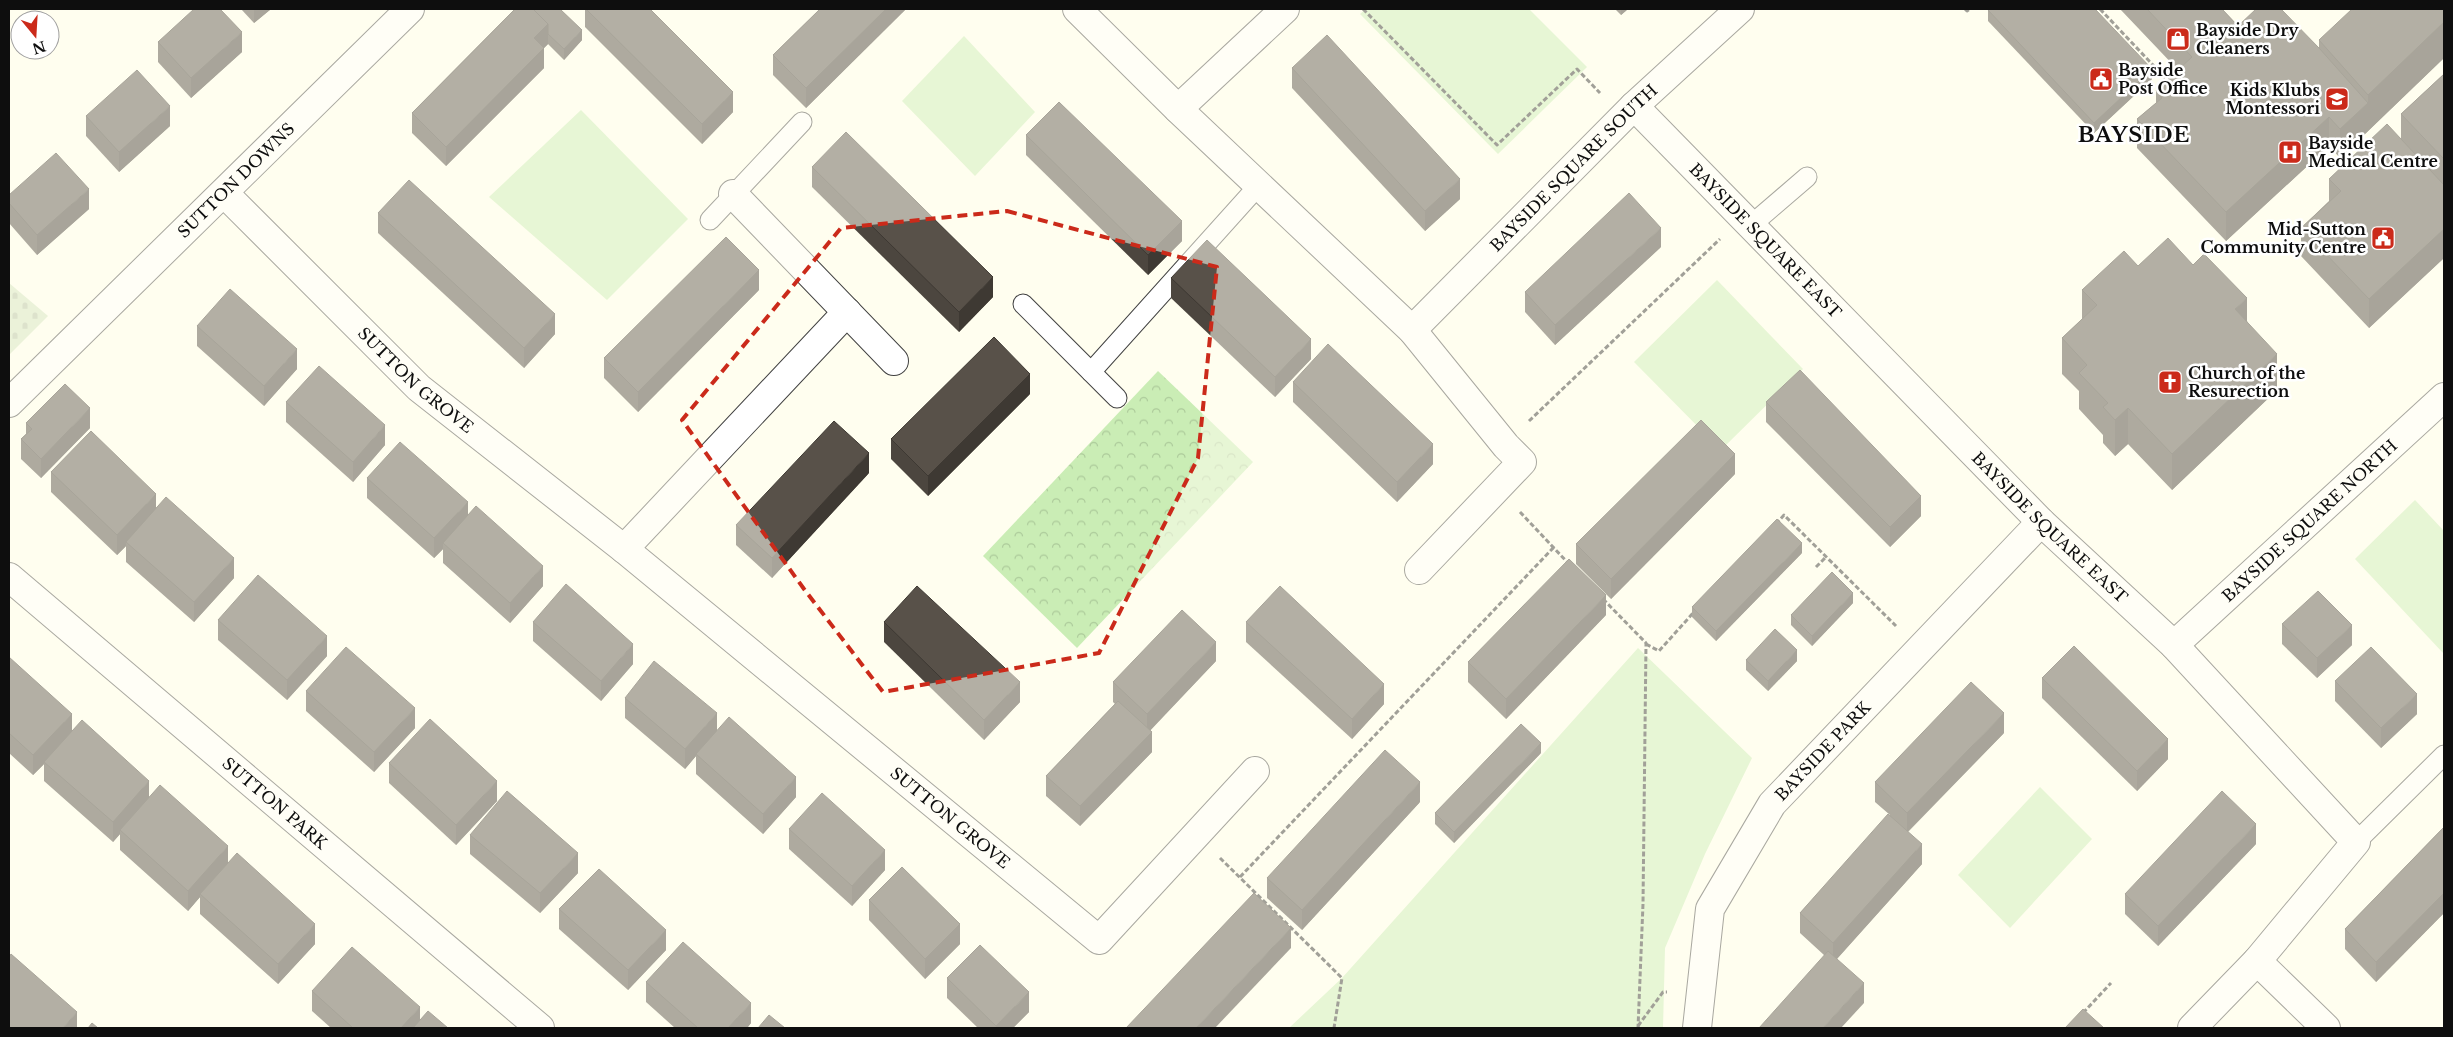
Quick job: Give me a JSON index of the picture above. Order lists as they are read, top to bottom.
{
  "streets": {
    "street": [
      "BAYSIDE SQUARE SOUTH",
      "SUTTON DOWNS",
      "BAYSIDE SQUARE EAST",
      "SUTTON GROVE",
      "BAYSIDE SQUARE NORTH",
      "BAYSIDE PARK",
      "SUTTON PARK"
    ]
  },
  "crossings": [
    ["BAYSIDE SQUARE SOUTH", "BAYSIDE SQUARE EAST"],
    ["SUTTON DOWNS", "SUTTON GROVE"],
    ["BAYSIDE SQUARE EAST", "BAYSIDE SQUARE NORTH"],
    ["BAYSIDE SQUARE EAST", "BAYSIDE PARK"]
  ],
  "districts": ["BAYSIDE"],
  "places": {
    "shop": ["Bayside Dry Cleaners"],
    "public building": ["Bayside Post Office", "Mid-Sutton Community Centre"],
    "school or university": ["Kids Klubs Montessori"],
    "hospital": ["Bayside Medical Centre"],
    "church": ["Church of the Resurection"]
  },
  "north": "bottom"
}
